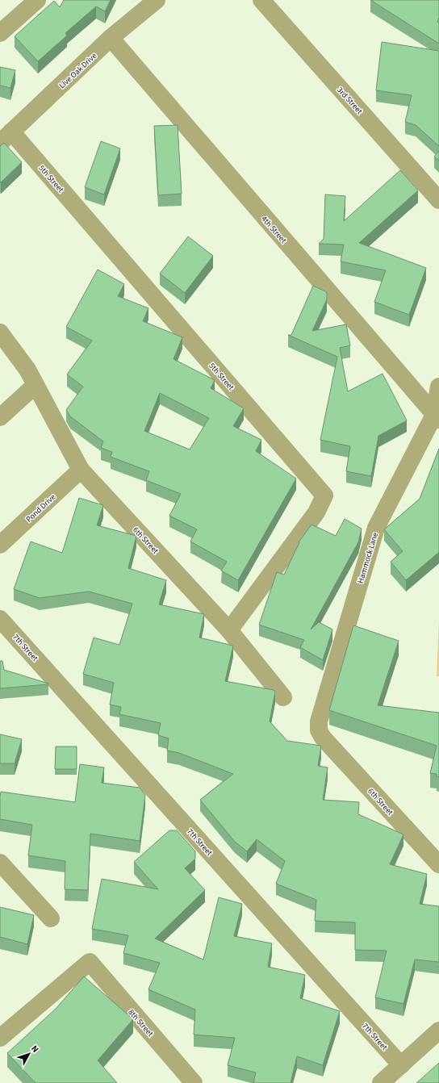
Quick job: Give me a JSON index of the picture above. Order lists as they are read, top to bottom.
{
  "streets": {
    "street": [
      "Live Oak Drive",
      "3rd Street",
      "5th Street",
      "4th Street",
      "Pond Drive",
      "6th Street",
      "Hammock Lane",
      "7th Street",
      "8th Street"
    ]
  },
  "crossings": [
    ["Live Oak Drive", "5th Street"],
    ["Live Oak Drive", "4th Street"],
    ["5th Street", "6th Street"],
    ["4th Street", "Hammock Lane"],
    ["Pond Drive", "6th Street"],
    ["6th Street", "Hammock Lane"]
  ],
  "north": "top right"
}
